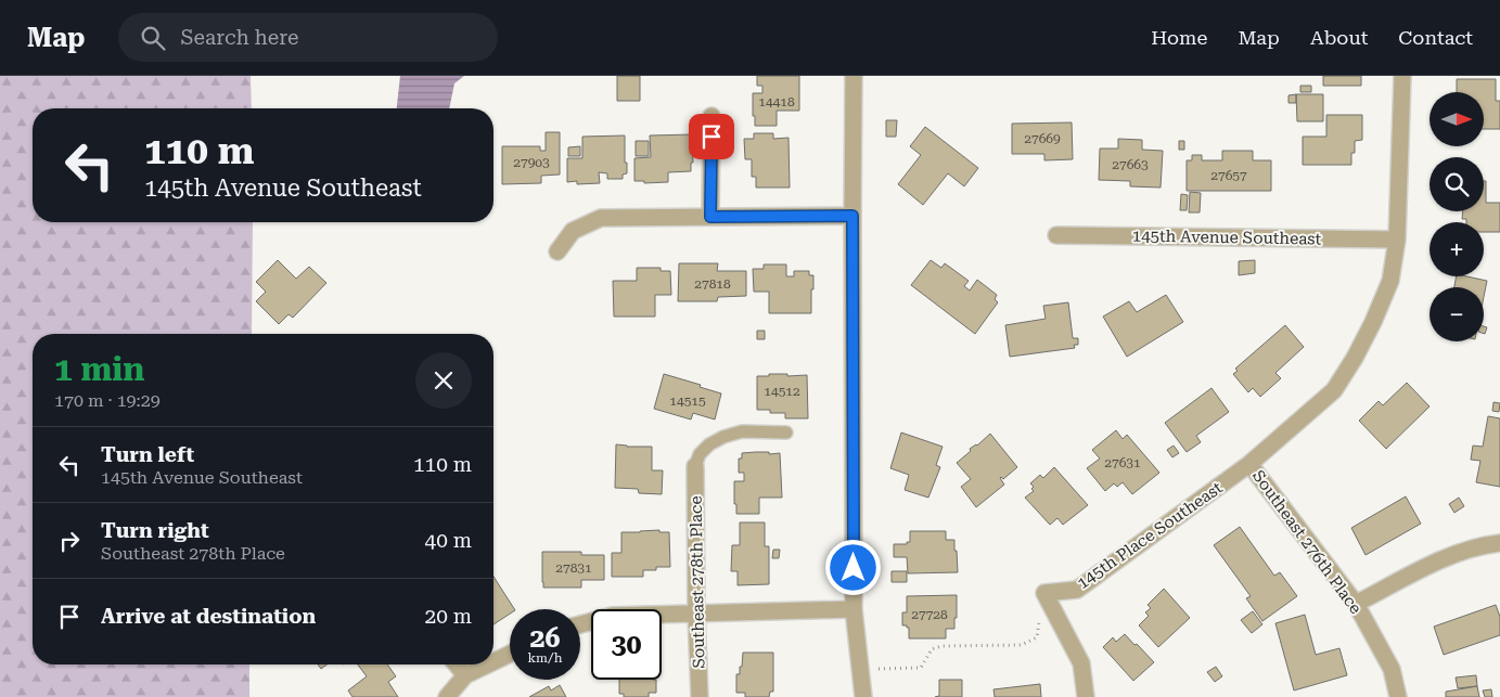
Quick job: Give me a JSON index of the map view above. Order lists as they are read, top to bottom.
{
  "streets": {
    "street": [
      "145th Avenue Southeast",
      "145th Place Southeast",
      "Southeast 276th Place",
      "Southeast 278th Place"
    ]
  },
  "crossings": [
    ["145th Avenue Southeast", "Southeast 276th Place"],
    ["145th Place Southeast", "Southeast 276th Place"]
  ],
  "house_numbers": [
    "14418",
    "27669",
    "27903",
    "27663",
    "27657",
    "27818",
    "14512",
    "14515",
    "27631",
    "27831",
    "27728"
  ],
  "north": "right",
  "page": {
    "header": "Map",
    "search": "Search here",
    "nav": [
      "Home",
      "Map",
      "About",
      "Contact"
    ],
    "map_buttons": ["+", "−"],
    "turn": ["110 m", "145th Avenue Southeast"],
    "heading": ["1 min", "170 m · 19:29"],
    "list": [
      {
        "name": "Turn left",
        "note": "145th Avenue Southeast",
        "value": "110 m"
      },
      {
        "name": "Turn right",
        "note": "Southeast 278th Place",
        "value": "40 m"
      },
      {
        "name": "Arrive at destination",
        "value": "20 m"
      }
    ],
    "speed": "26 km/h",
    "limit": "30"
  }
}
